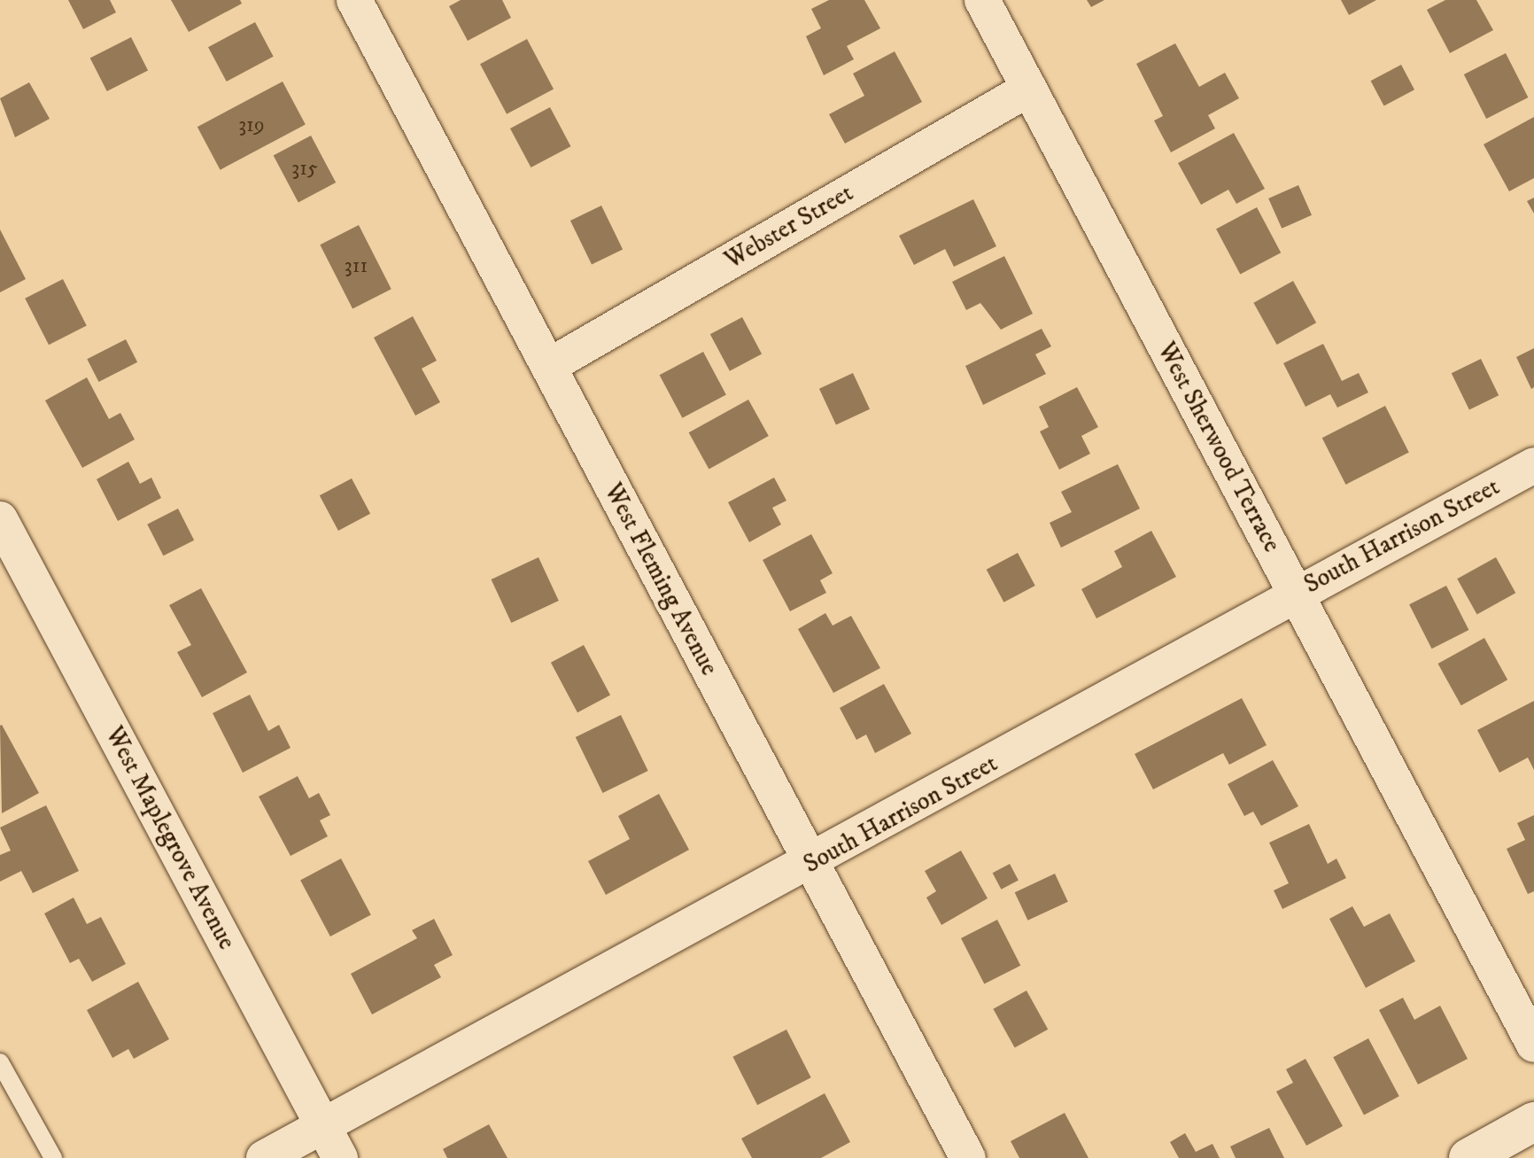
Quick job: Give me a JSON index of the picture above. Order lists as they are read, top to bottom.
{
  "streets": {
    "street": [
      "Webster Street",
      "West Sherwood Terrace",
      "South Harrison Street",
      "West Fleming Avenue",
      "West Maplegrove Avenue"
    ]
  },
  "crossings": [
    ["Webster Street", "West Sherwood Terrace"],
    ["Webster Street", "West Fleming Avenue"],
    ["West Sherwood Terrace", "South Harrison Street"],
    ["South Harrison Street", "West Fleming Avenue"],
    ["South Harrison Street", "West Maplegrove Avenue"]
  ],
  "house_numbers": ["319", "315", "311"]
}
